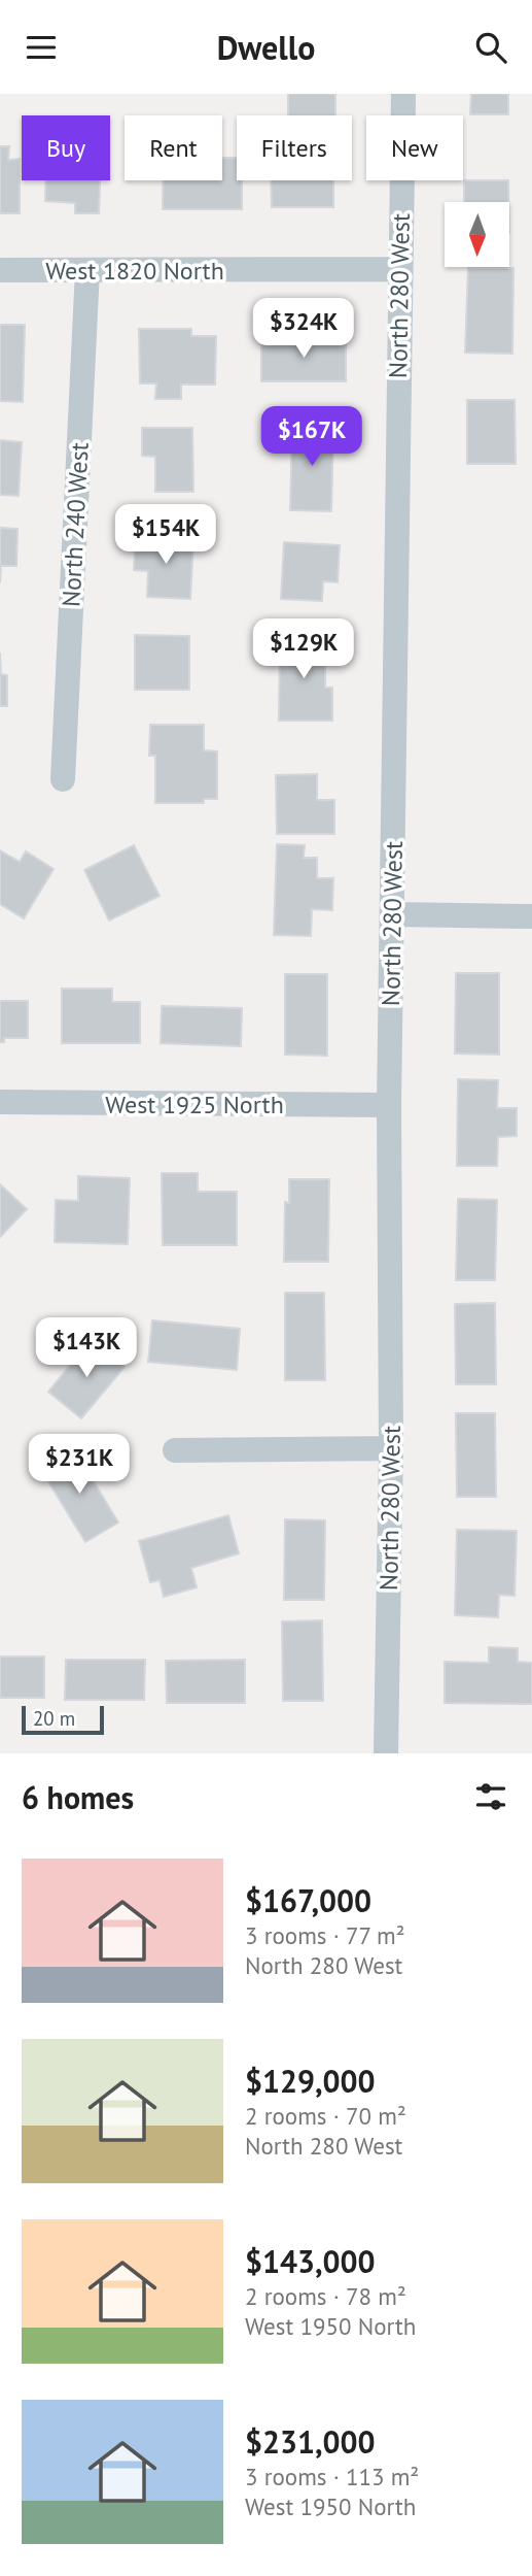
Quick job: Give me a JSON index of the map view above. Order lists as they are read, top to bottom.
{
  "streets": {
    "street": [
      "West 1820 North",
      "North 280 West",
      "North 240 West",
      "West 1925 North"
    ]
  },
  "crossings": [
    ["West 1820 North", "North 280 West"],
    ["West 1820 North", "North 240 West"],
    ["North 280 West", "West 1925 North"]
  ],
  "scale_bar": "20 m",
  "north": "bottom",
  "page": {
    "header": "Dwello",
    "chip": [
      "Buy",
      "Rent",
      "Filters",
      "New"
    ],
    "price": [
      "$324K",
      "$167K",
      "$154K",
      "$129K",
      "$143K",
      "$231K"
    ],
    "scale": "20 m",
    "heading": "6 homes",
    "list": [
      {
        "name": "$167,000",
        "note": "3 rooms · 77 m² · North 280 West"
      },
      {
        "name": "$129,000",
        "note": "2 rooms · 70 m² · North 280 West"
      },
      {
        "name": "$143,000",
        "note": "2 rooms · 78 m² · West 1950 North"
      },
      {
        "name": "$231,000",
        "note": "3 rooms · 113 m² · West 1950 North"
      }
    ]
  }
}
